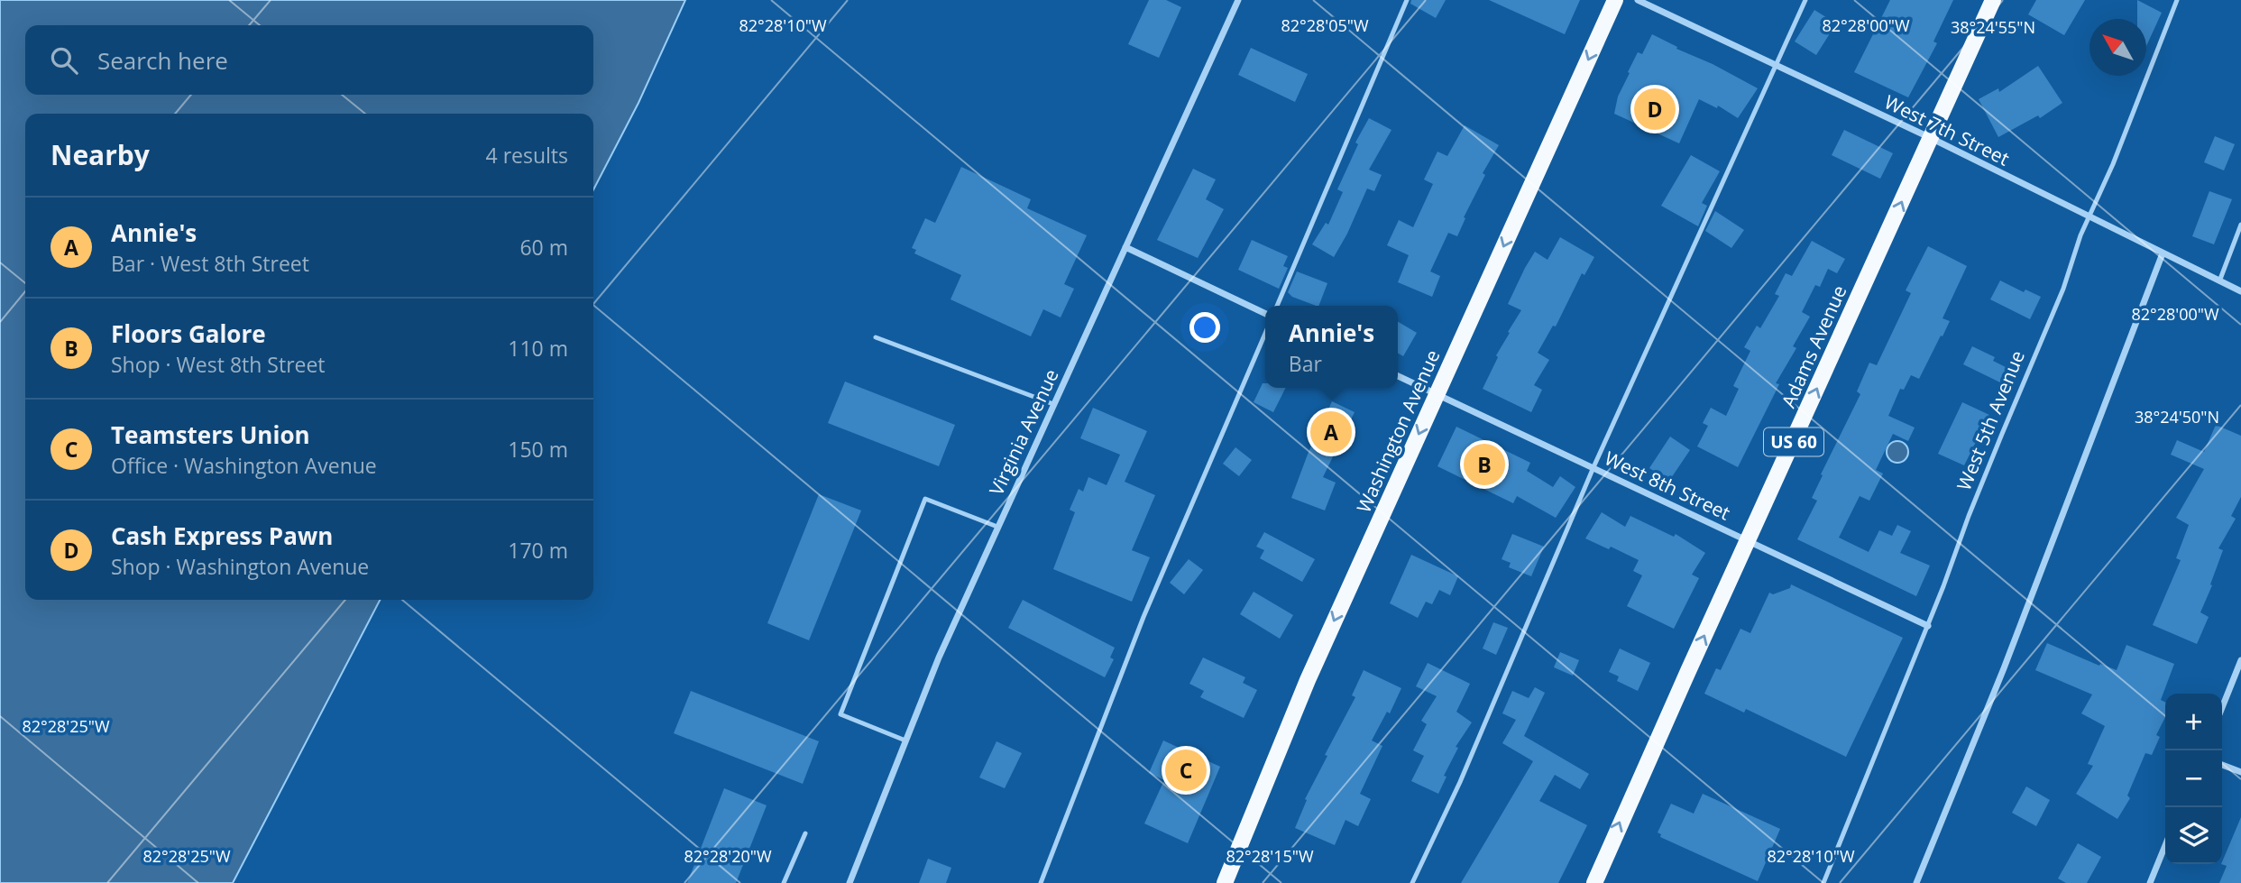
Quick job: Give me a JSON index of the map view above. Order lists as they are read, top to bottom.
{
  "streets": {
    "main road": ["Adams Avenue", "Washington Avenue", "US 60"],
    "street": ["West 7th Street", "Virginia Avenue", "West 8th Street"],
    "lane": ["West 5th Avenue"]
  },
  "crossings": [
    ["West 7th Street", "Adams Avenue"],
    ["West 7th Street", "West 5th Avenue"],
    ["Adams Avenue", "West 8th Street"],
    ["West 5th Avenue", "West 8th Street"],
    ["Washington Avenue", "West 8th Street"]
  ],
  "one_way": ["Adams Avenue", "Washington Avenue"],
  "north": "top left",
  "page": {
    "search": "Search here",
    "pins": [
      "D",
      "A",
      "B",
      "C"
    ],
    "heading": ["Nearby", "4 results"],
    "list": [
      {
        "mark": "A",
        "name": "Annie's",
        "note": "Bar · West 8th Street",
        "value": "60 m"
      },
      {
        "mark": "B",
        "name": "Floors Galore",
        "note": "Shop · West 8th Street",
        "value": "110 m"
      },
      {
        "mark": "C",
        "name": "Teamsters Union",
        "note": "Office · Washington Avenue",
        "value": "150 m"
      },
      {
        "mark": "D",
        "name": "Cash Express Pawn",
        "note": "Shop · Washington Avenue",
        "value": "170 m"
      }
    ],
    "popup": ["Annie's", "Bar"],
    "map_buttons": ["+", "−"]
  },
  "coordinates": [
    "82°28'10\"W",
    "82°28'05\"W",
    "82°28'00\"W",
    "38°24'55\"N",
    "38°24'50\"N",
    "82°28'25\"W",
    "82°28'20\"W",
    "82°28'15\"W"
  ]
}
